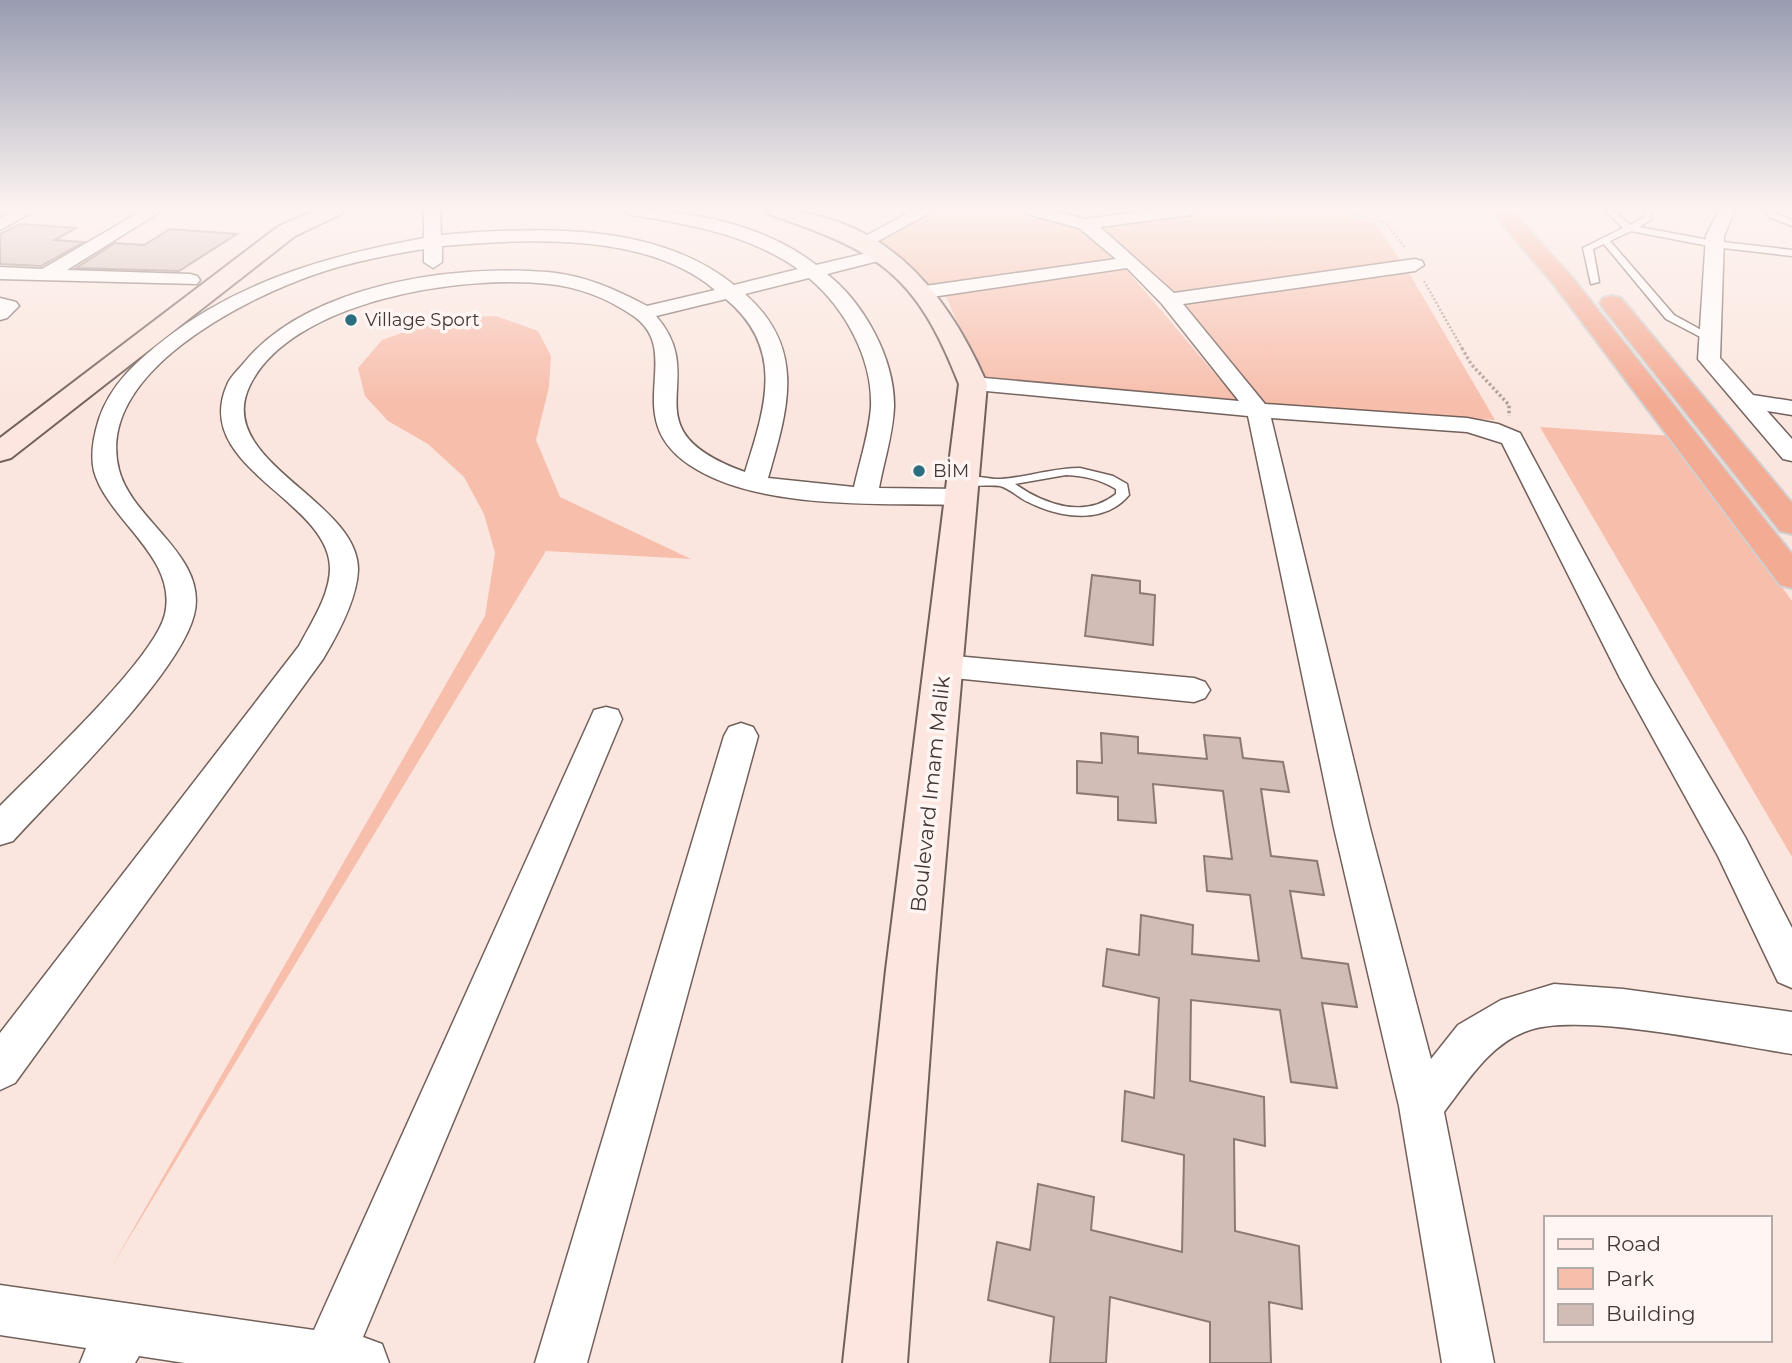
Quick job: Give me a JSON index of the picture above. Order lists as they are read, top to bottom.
{
  "streets": {
    "street": ["Boulevard Imam Malik"]
  },
  "places": ["Village Sport", "BİM"],
  "legend": ["Road", "Park", "Building"]
}
